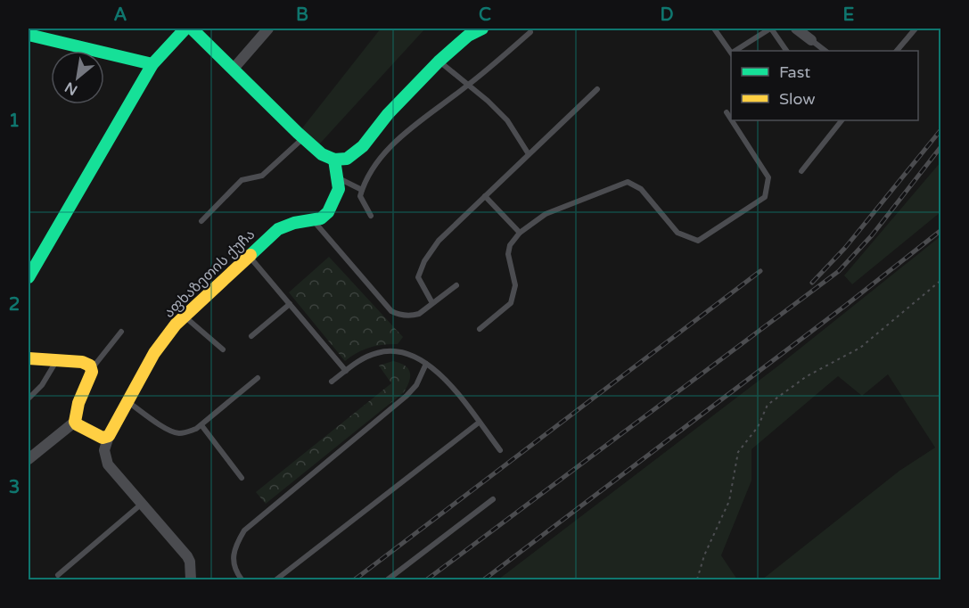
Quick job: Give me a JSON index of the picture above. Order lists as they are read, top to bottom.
{
  "streets": {
    "street": ["აფხაზეთის ქუჩა"]
  },
  "legend": ["Fast", "Slow"],
  "north": "bottom left",
  "grid": {
    "columns": [
      "A",
      "B",
      "C",
      "D",
      "E"
    ],
    "rows": ["1", "2", "3"]
  }
}
